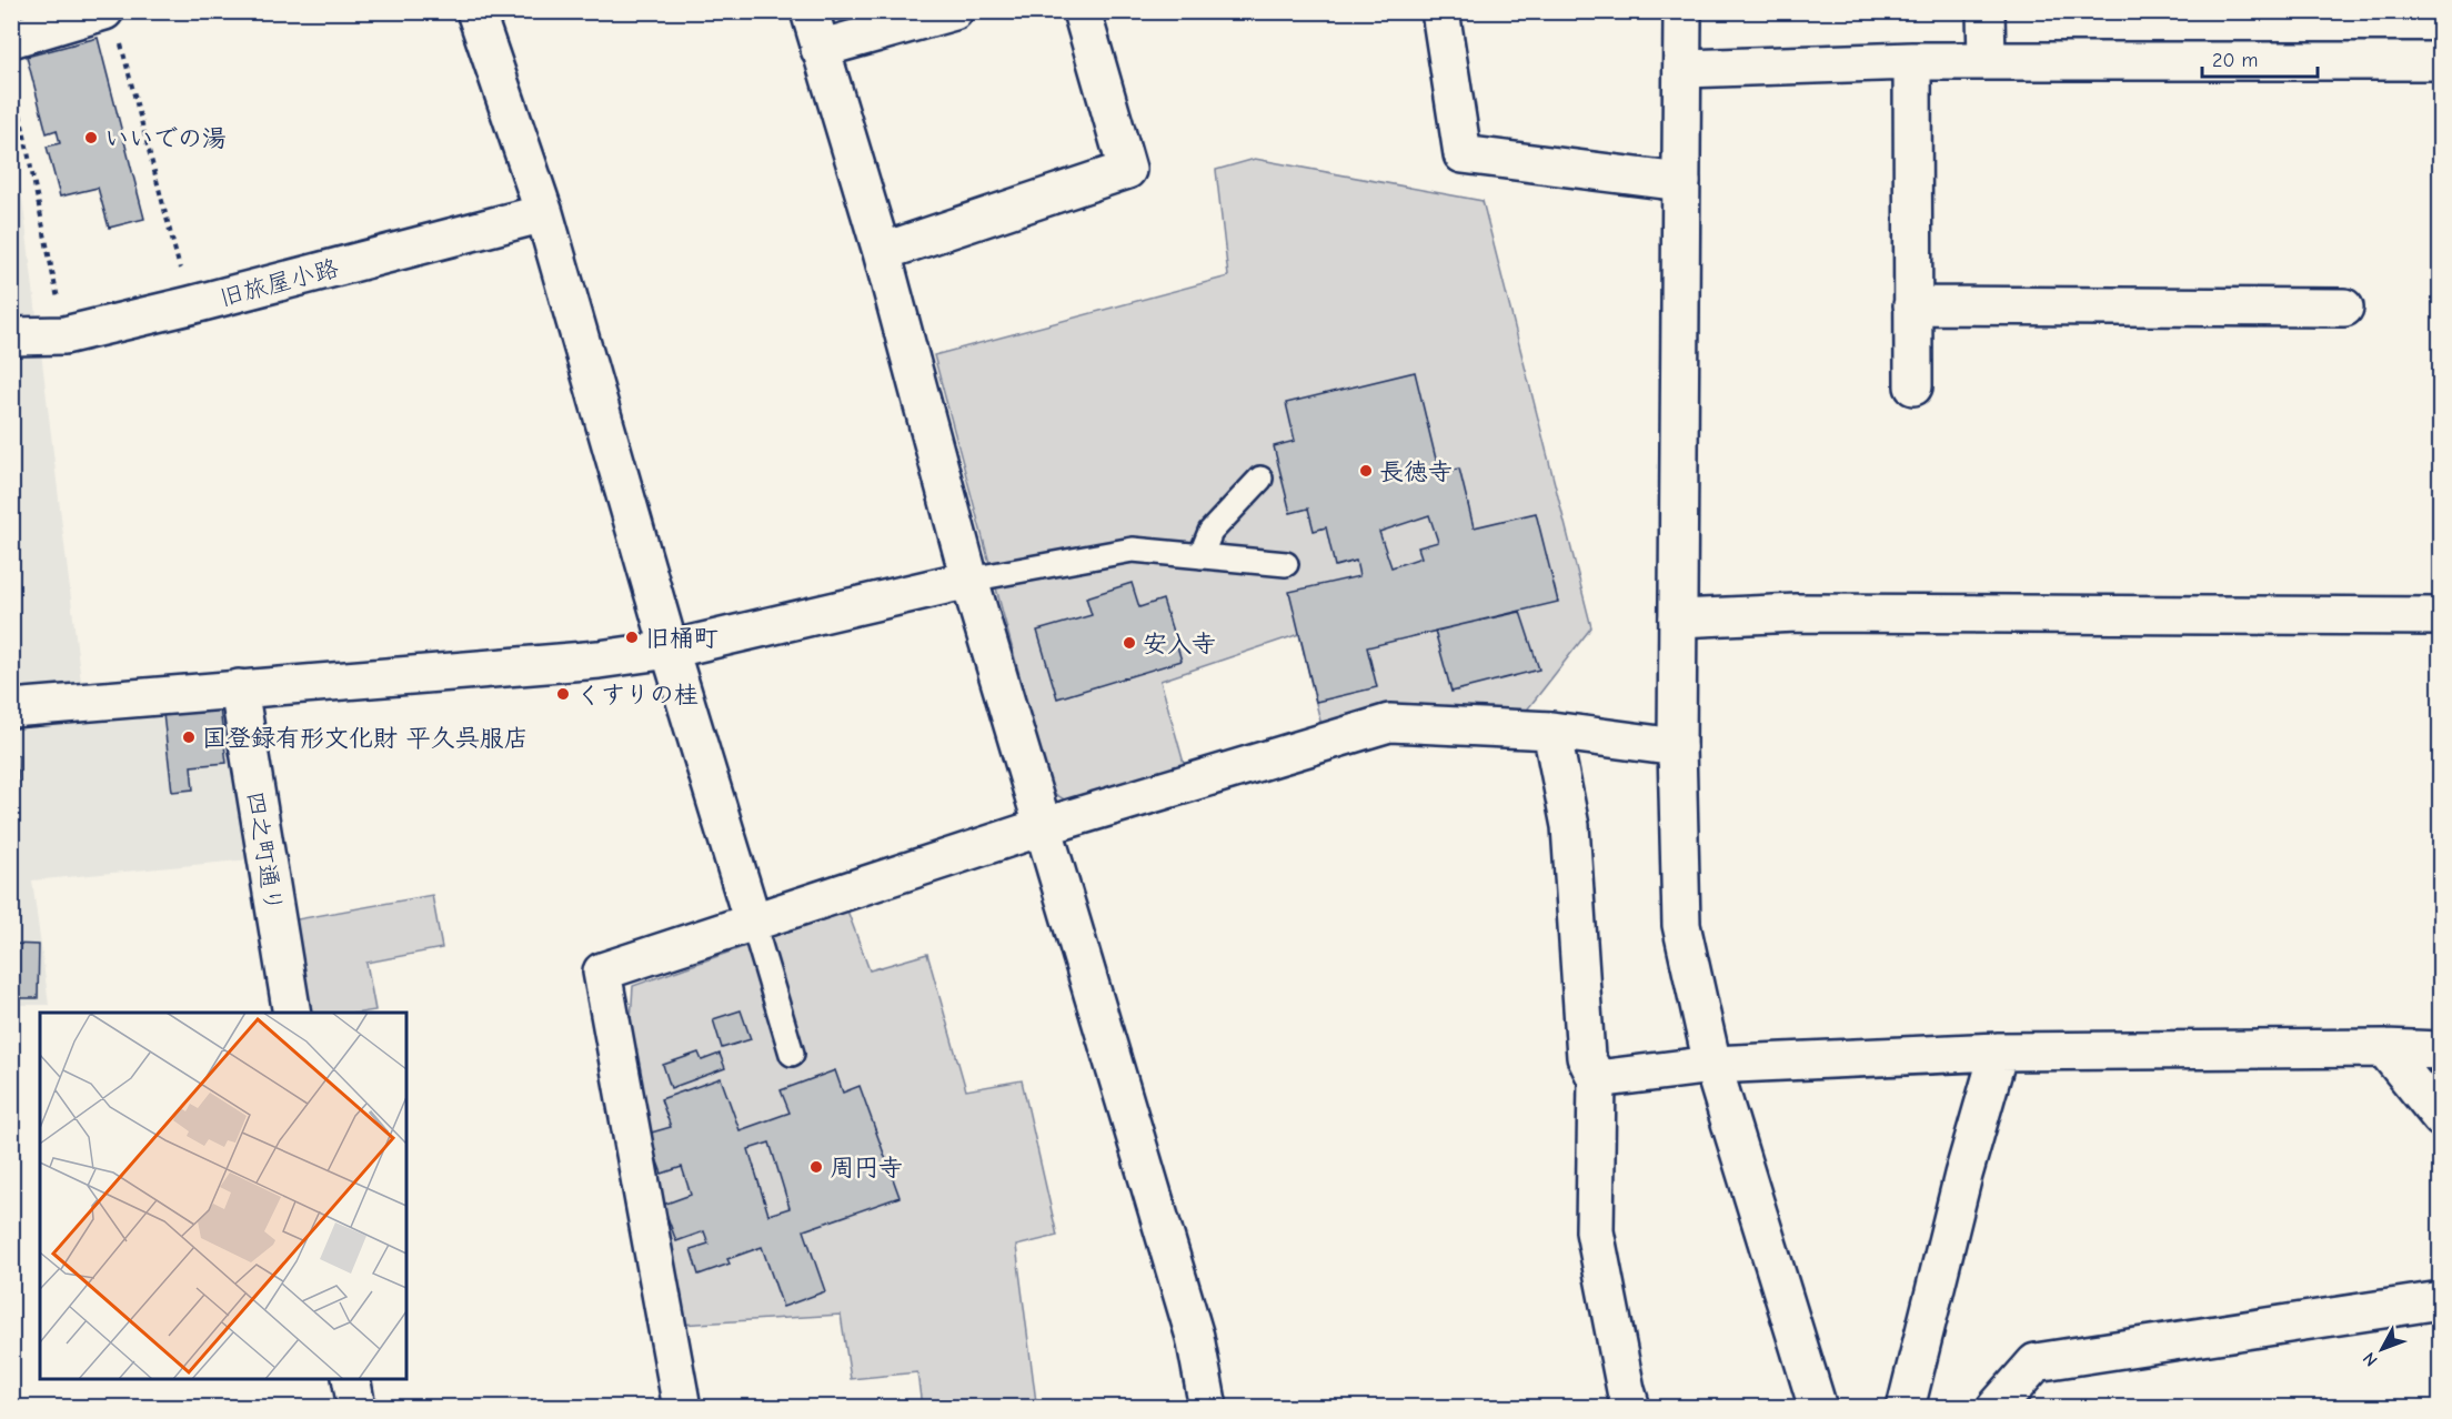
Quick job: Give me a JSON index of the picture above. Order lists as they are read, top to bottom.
{
  "streets": {
    "street": ["旧旅屋小路", "四之町通り"]
  },
  "places": [
    "いいでの湯",
    "長徳寺",
    "旧桶町",
    "安入寺",
    "くすりの桂",
    "国登録有形文化財 平久呉服店",
    "周円寺"
  ],
  "scale_bar": "20 m",
  "north": "bottom left"
}
